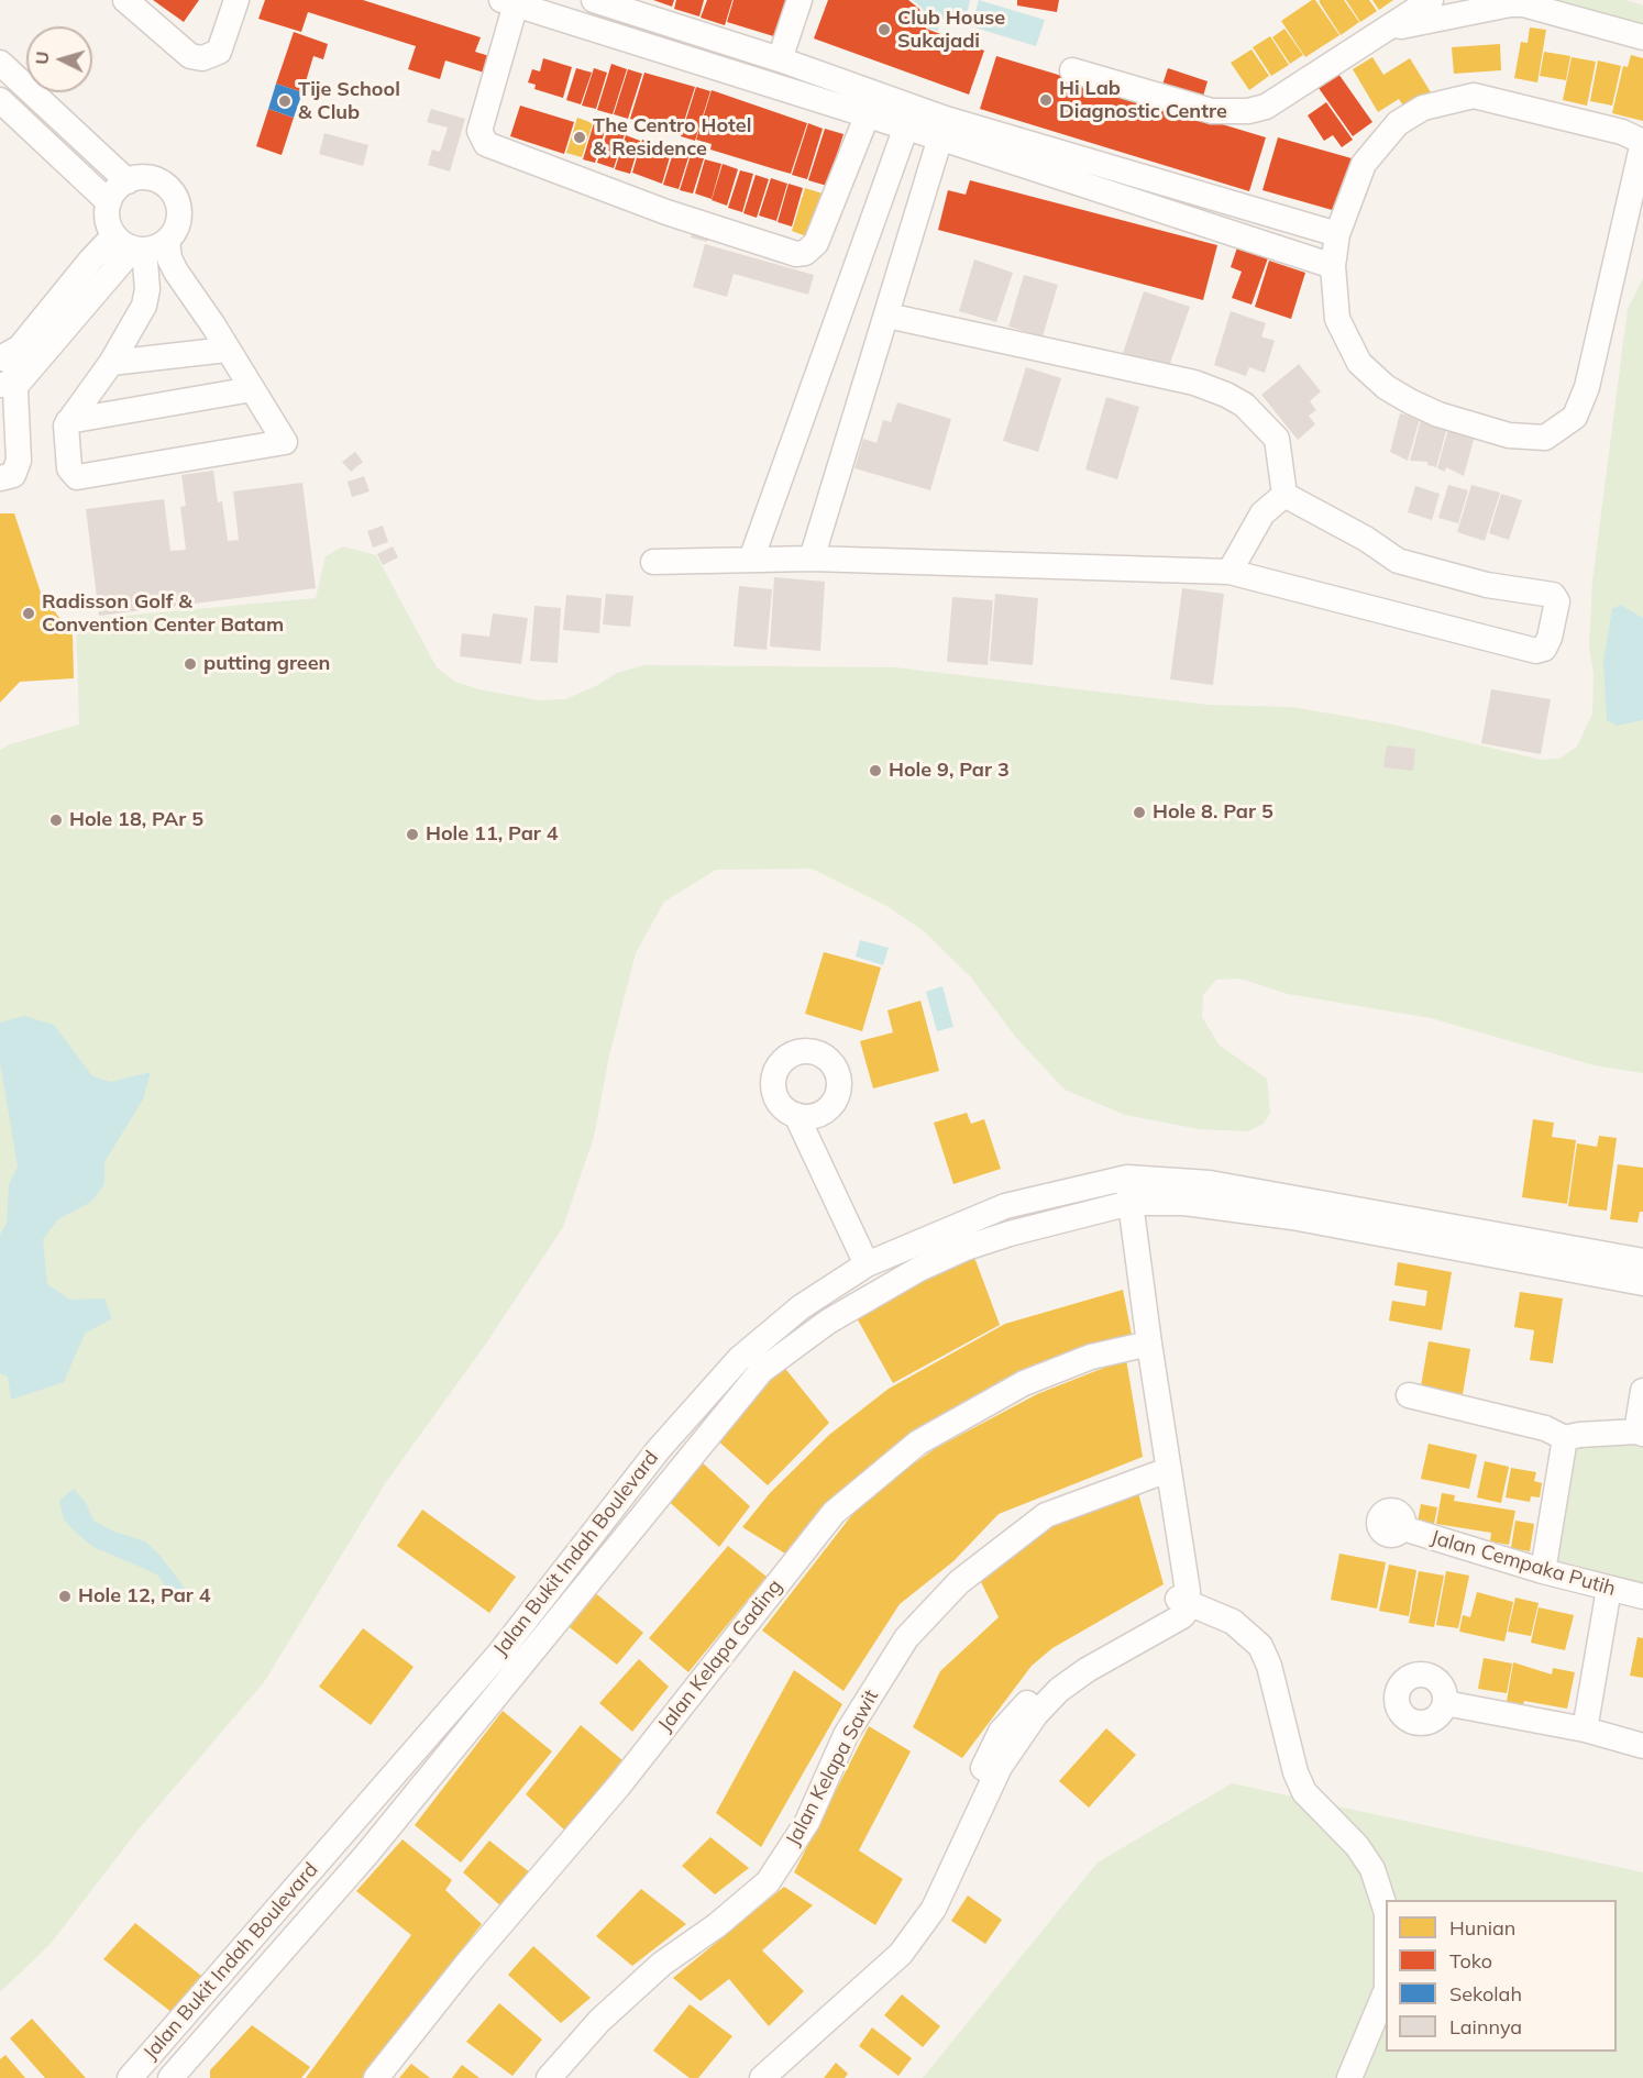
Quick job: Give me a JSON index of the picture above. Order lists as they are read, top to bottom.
{
  "streets": {
    "street": [
      "Jalan Bukit Indah Boulevard",
      "Jalan Cempaka Putih",
      "Jalan Kelapa Gading",
      "Jalan Kelapa Sawit"
    ]
  },
  "places": [
    "Club House Sukajadi",
    "Hi Lab Diagnostic Centre",
    "Tije School & Club",
    "The Centro Hotel & Residence",
    "Radisson Golf & Convention Center Batam",
    "putting green",
    "Hole 9, Par 3",
    "Hole 8. Par 5",
    "Hole 18, PAr 5",
    "Hole 11, Par 4",
    "Hole 12, Par 4"
  ],
  "legend": [
    "Hunian",
    "Toko",
    "Sekolah",
    "Lainnya"
  ],
  "north": "left"
}
